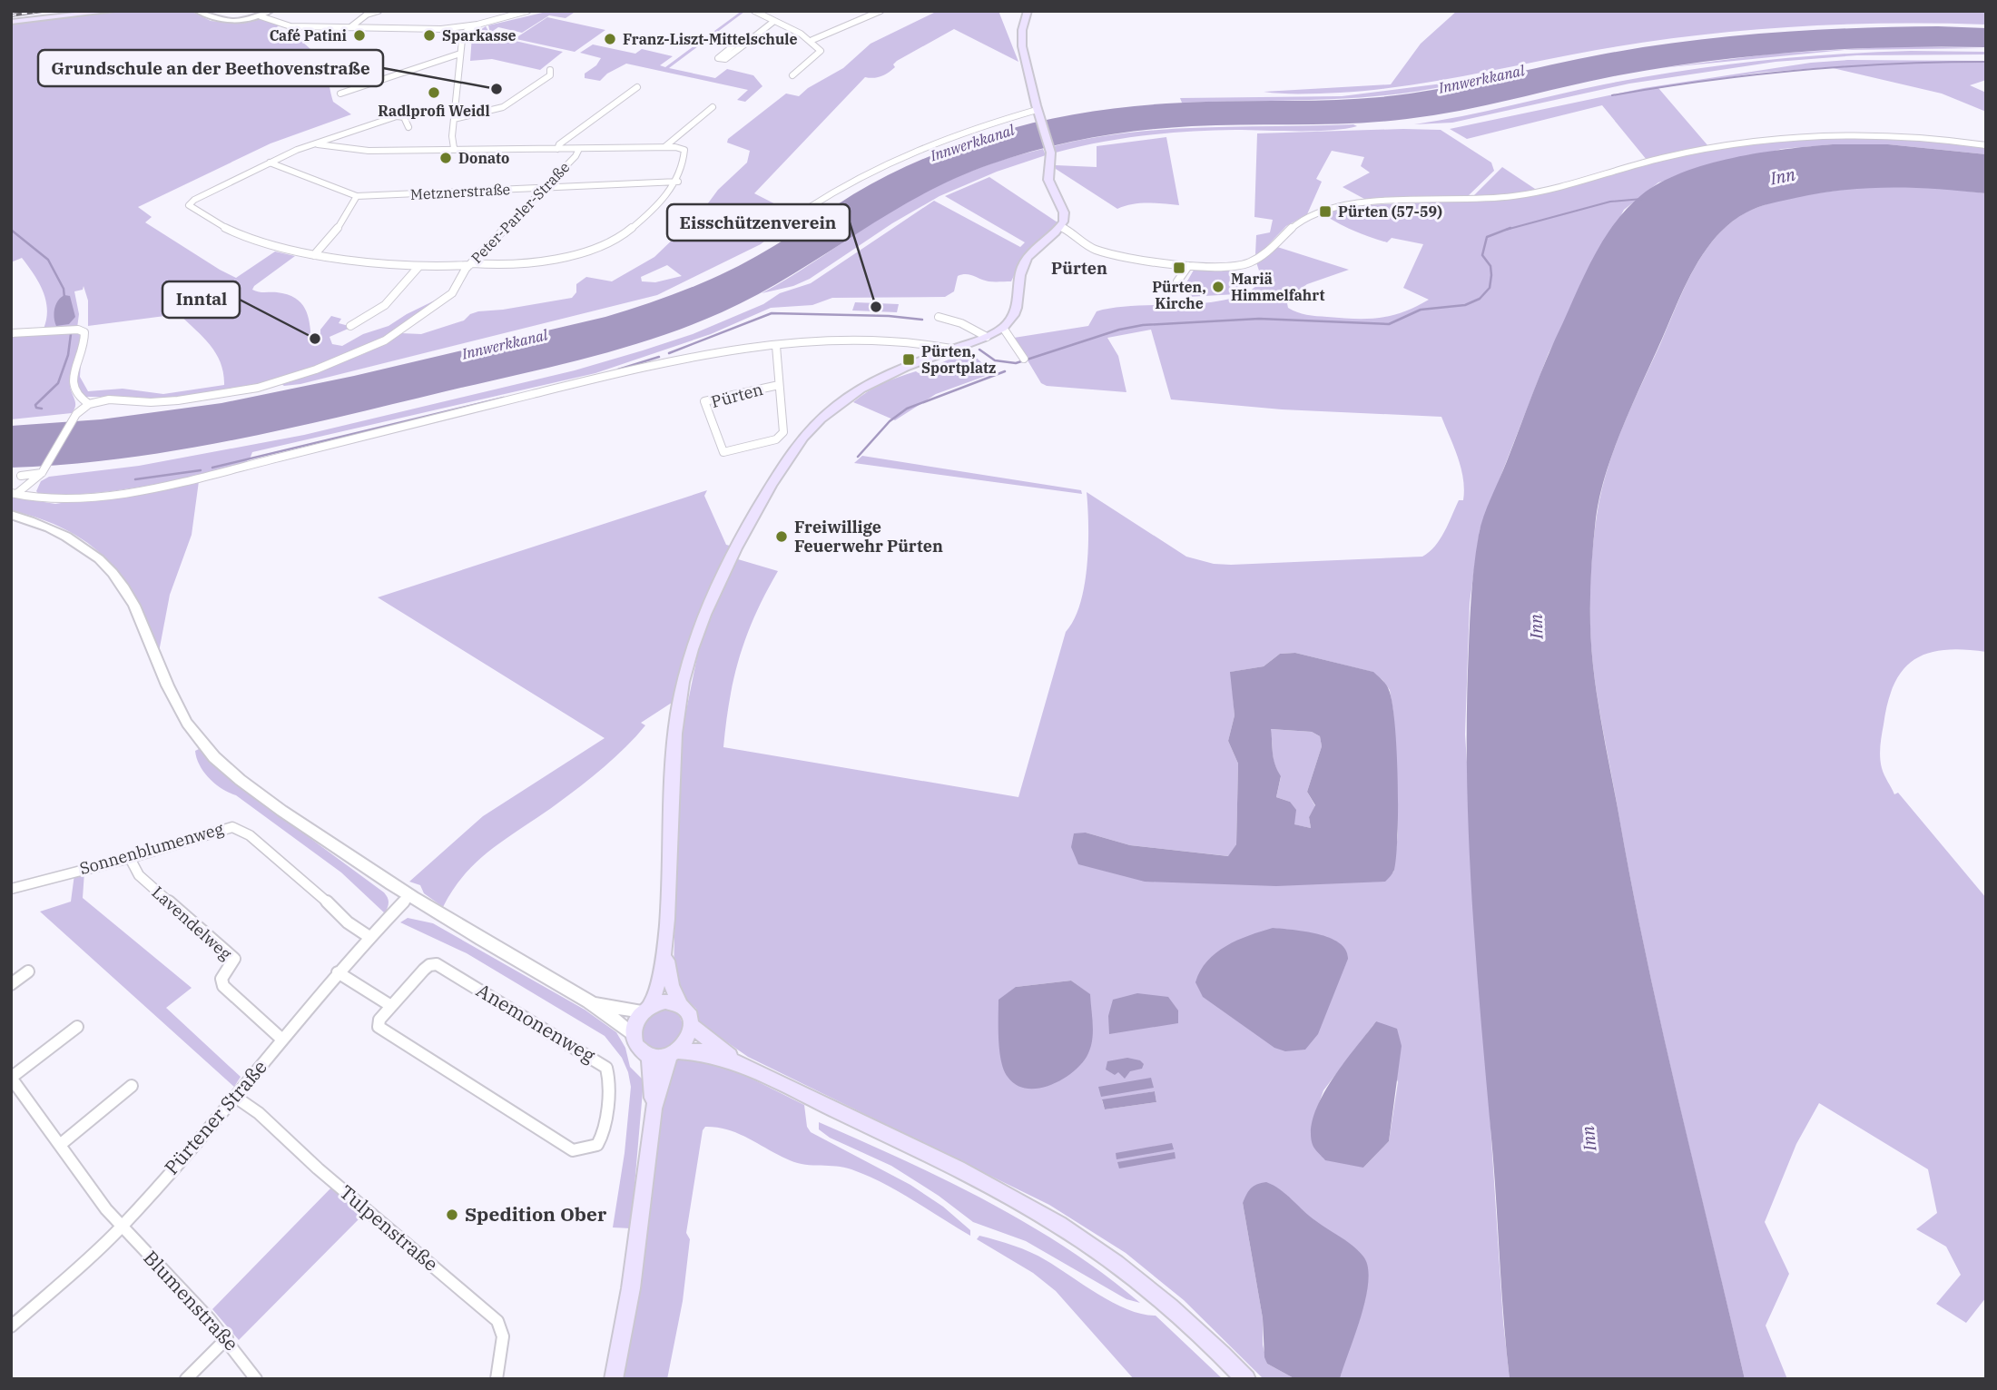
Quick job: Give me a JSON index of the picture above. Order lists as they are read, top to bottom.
{
  "streets": {
    "street": [
      "Metznerstraße",
      "Peter-Parler-Straße",
      "Pürten",
      "Sonnenblumenweg",
      "Lavendelweg",
      "Anemonenweg",
      "Pürtener Straße",
      "Tulpenstraße",
      "Blumenstraße"
    ]
  },
  "crossings": [
    ["Metznerstraße", "Peter-Parler-Straße"],
    ["Sonnenblumenweg", "Lavendelweg"],
    ["Sonnenblumenweg", "Pürtener Straße"],
    ["Lavendelweg", "Pürtener Straße"],
    ["Pürtener Straße", "Tulpenstraße"],
    ["Pürtener Straße", "Blumenstraße"]
  ],
  "districts": ["Pürten"],
  "water": ["Innwerkkanal", "Inn"],
  "places": {
    "other": [
      "Café Patini",
      "Sparkasse",
      "Franz-Liszt-Mittelschule",
      "Grundschule an der Beethovenstraße",
      "Radlprofi Weidl",
      "Donato",
      "Mariä Himmelfahrt",
      "Eisschützenverein",
      "Inntal",
      "Freiwillige Feuerwehr Pürten",
      "Spedition Ober"
    ],
    "transit": ["Pürten (57-59)", "Pürten, Kirche", "Pürten, Sportplatz"]
  }
}
